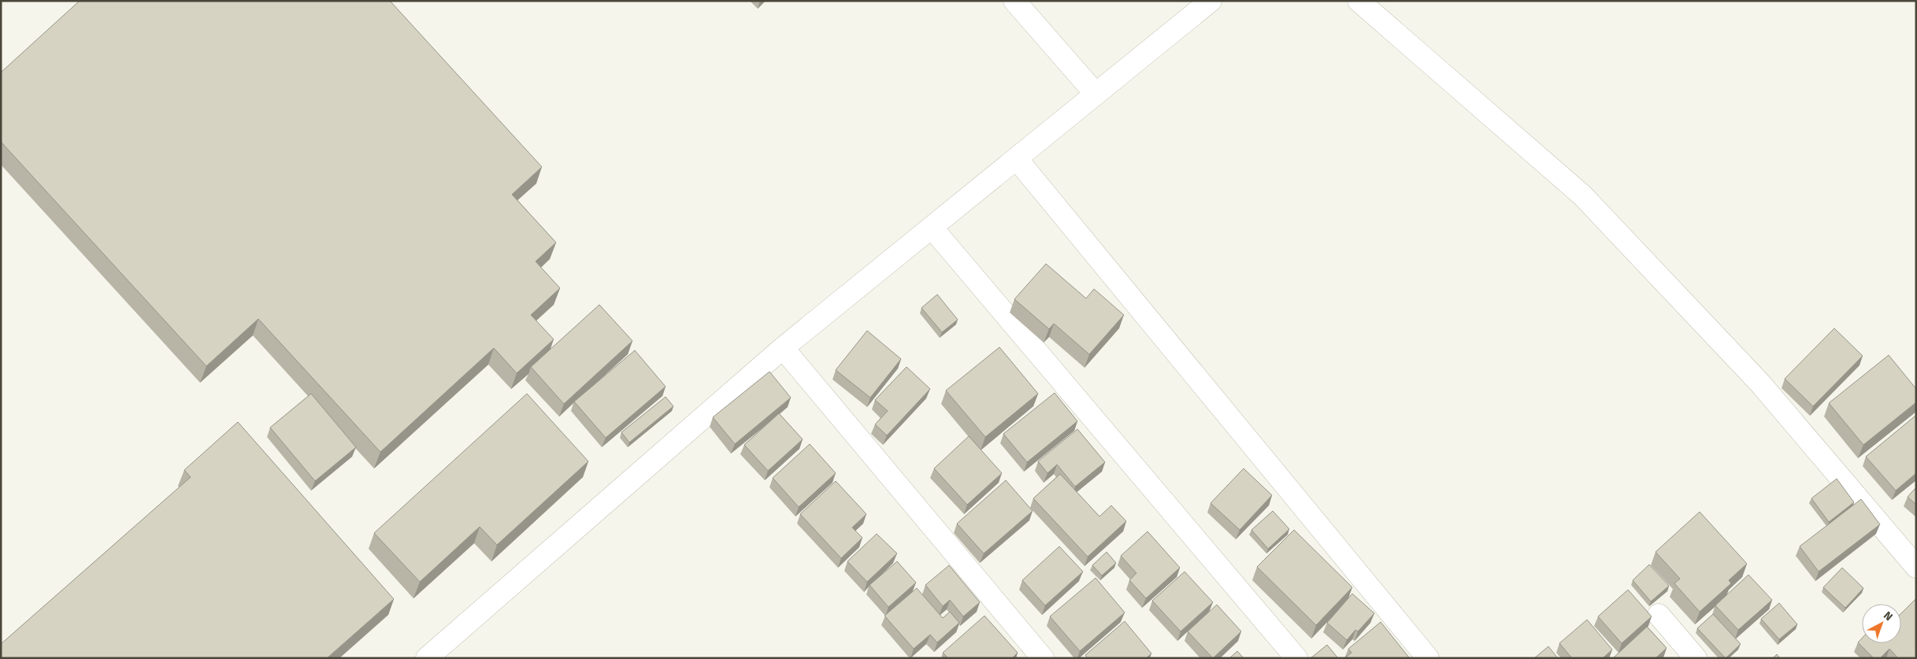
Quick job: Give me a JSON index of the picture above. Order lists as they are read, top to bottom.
{
  "north": "top right"
}
